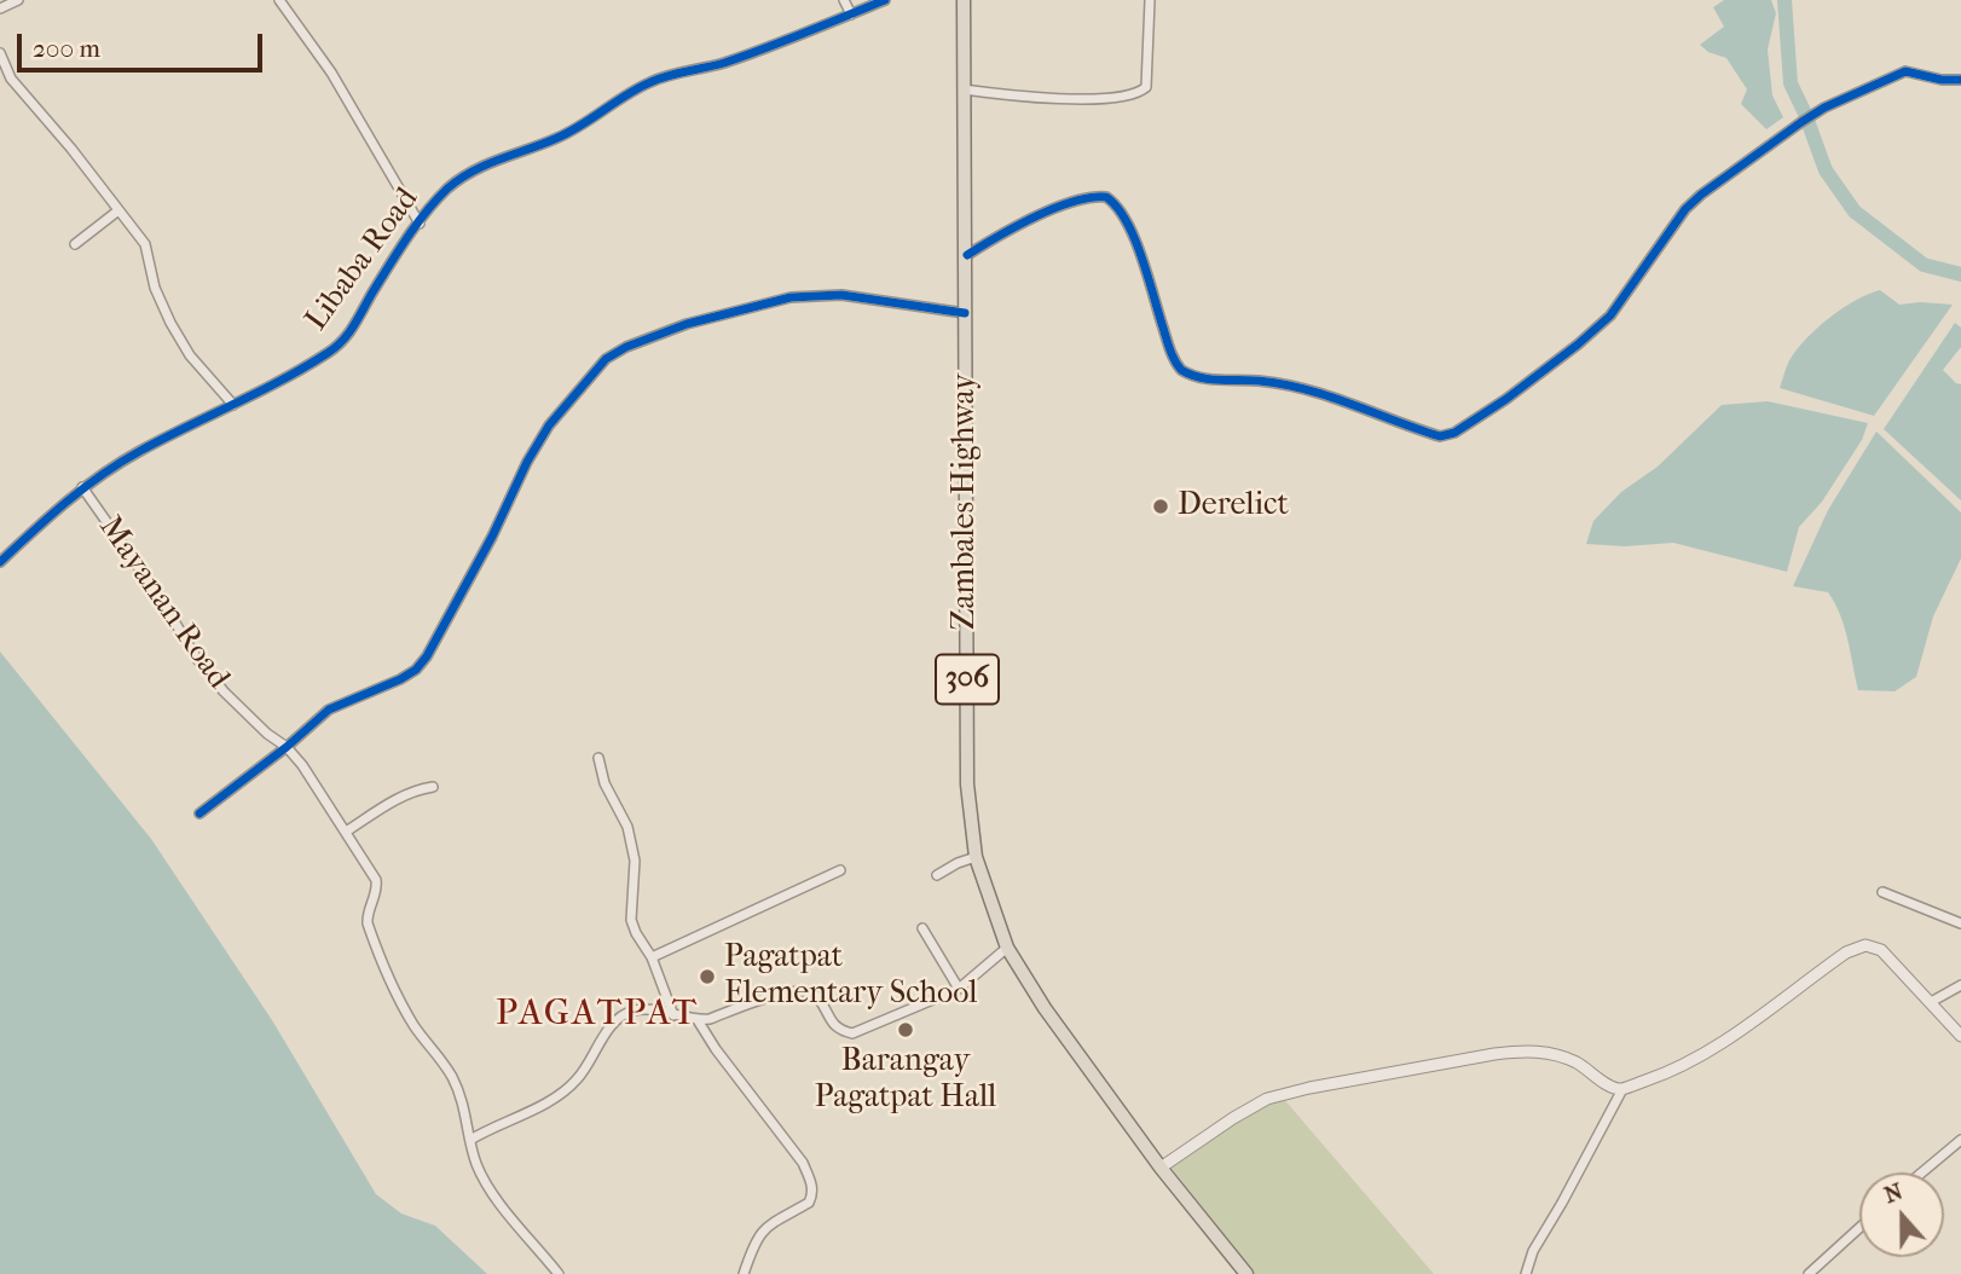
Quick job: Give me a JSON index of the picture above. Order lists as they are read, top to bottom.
{
  "streets": {
    "main road": ["Zambales Highway", "306"],
    "street": ["Libaba Road", "Mayanan Road"]
  },
  "crossings": [
    ["Libaba Road", "Mayanan Road"]
  ],
  "districts": ["PAGATPAT"],
  "places": ["Derelict", "Pagatpat Elementary School", "Barangay Pagatpat Hall"],
  "scale_bar": "200 m",
  "north": "top"
}
